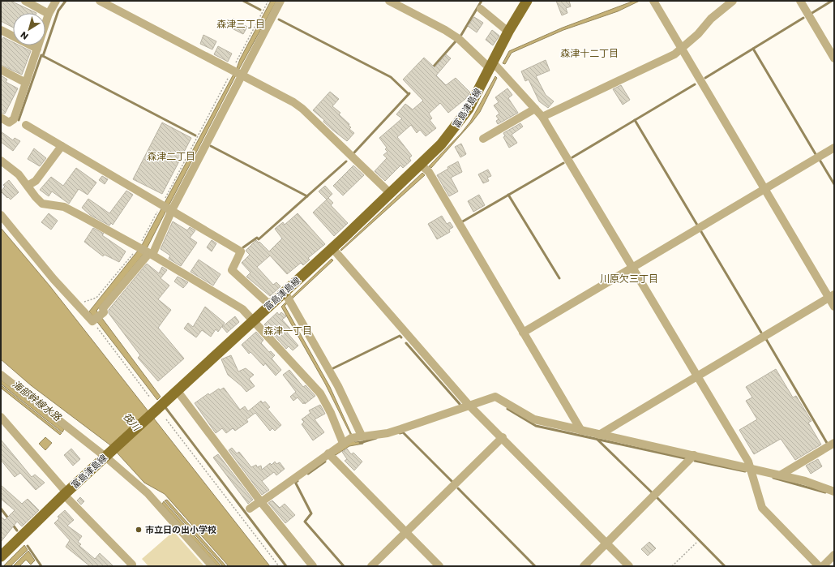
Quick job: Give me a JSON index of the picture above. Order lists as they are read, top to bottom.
{
  "streets": {
    "main road": ["富島津島線"]
  },
  "districts": [
    "森津三丁目",
    "森津十二丁目",
    "森津二丁目",
    "川原欠三丁目",
    "森津一丁目"
  ],
  "water": ["海部幹線水路", "筏川"],
  "places": ["市立日の出小学校"],
  "north": "bottom left"
}
